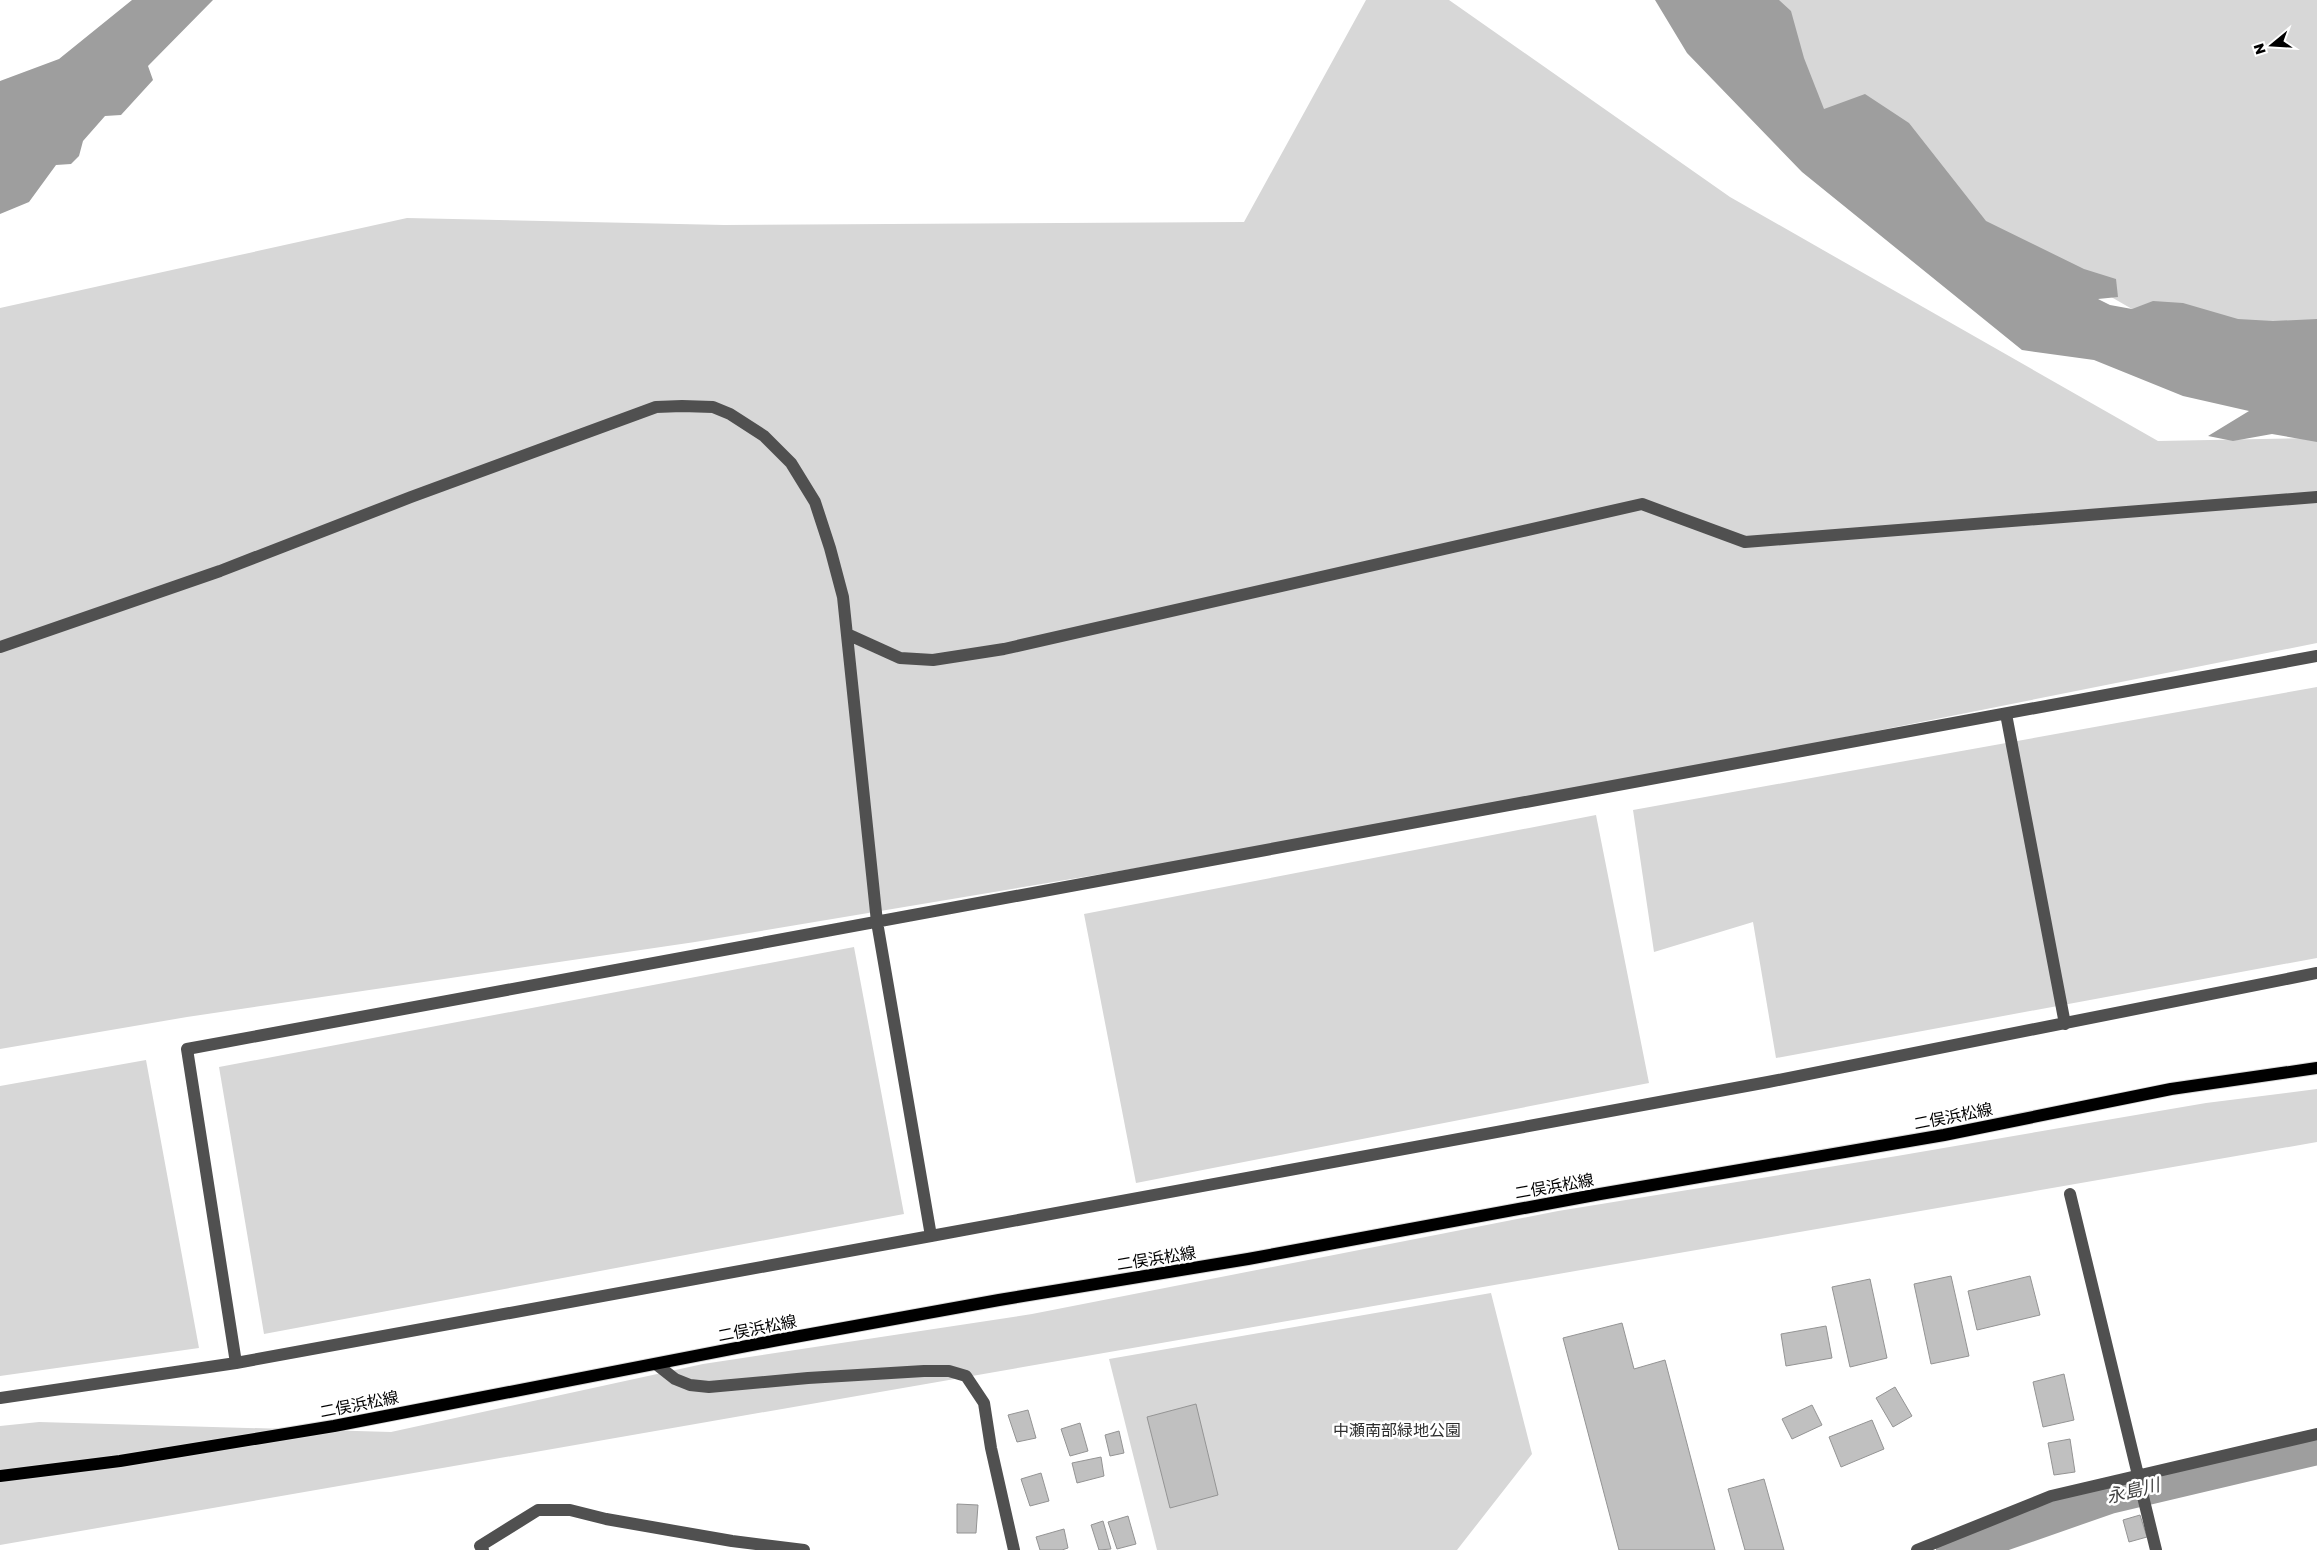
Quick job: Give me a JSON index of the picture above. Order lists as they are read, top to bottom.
{
  "streets": {
    "main road": ["二俣浜松線"]
  },
  "water": ["永島川"],
  "parks": ["中瀬南部緑地公園"],
  "north": "left"
}
